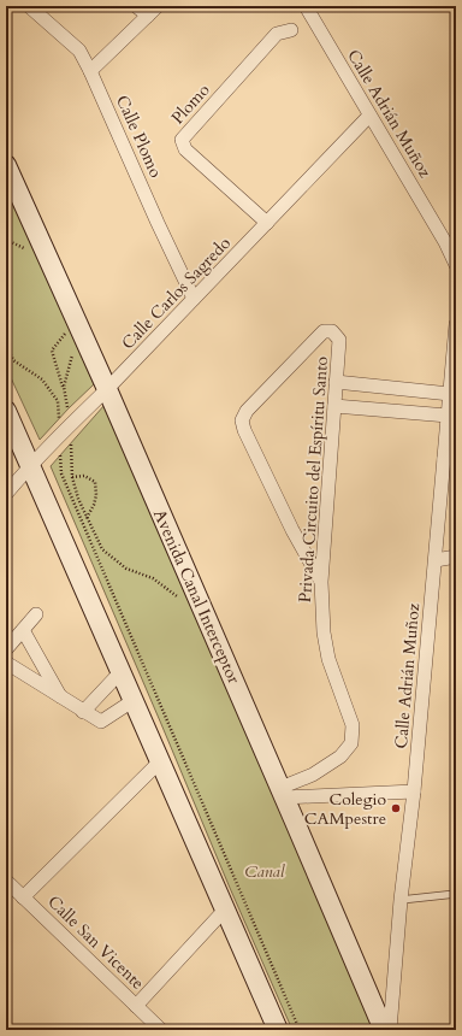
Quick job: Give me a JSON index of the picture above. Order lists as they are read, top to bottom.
{
  "streets": {
    "street": [
      "Plomo",
      "Calle Adrián Muñoz",
      "Calle Plomo",
      "Calle Carlos Sagredo",
      "Privada Circuito del Espíritu Santo",
      "Avenida Canal Interceptor",
      "Calle San Vicente"
    ]
  },
  "crossings": [
    ["Plomo", "Calle Carlos Sagredo"],
    ["Calle Adrián Muñoz", "Calle Carlos Sagredo"],
    ["Calle Plomo", "Calle Carlos Sagredo"],
    ["Calle Carlos Sagredo", "Avenida Canal Interceptor"],
    ["Privada Circuito del Espíritu Santo", "Avenida Canal Interceptor"]
  ],
  "parks": ["Canal"],
  "places": ["Colegio CAMpestre"]
}
